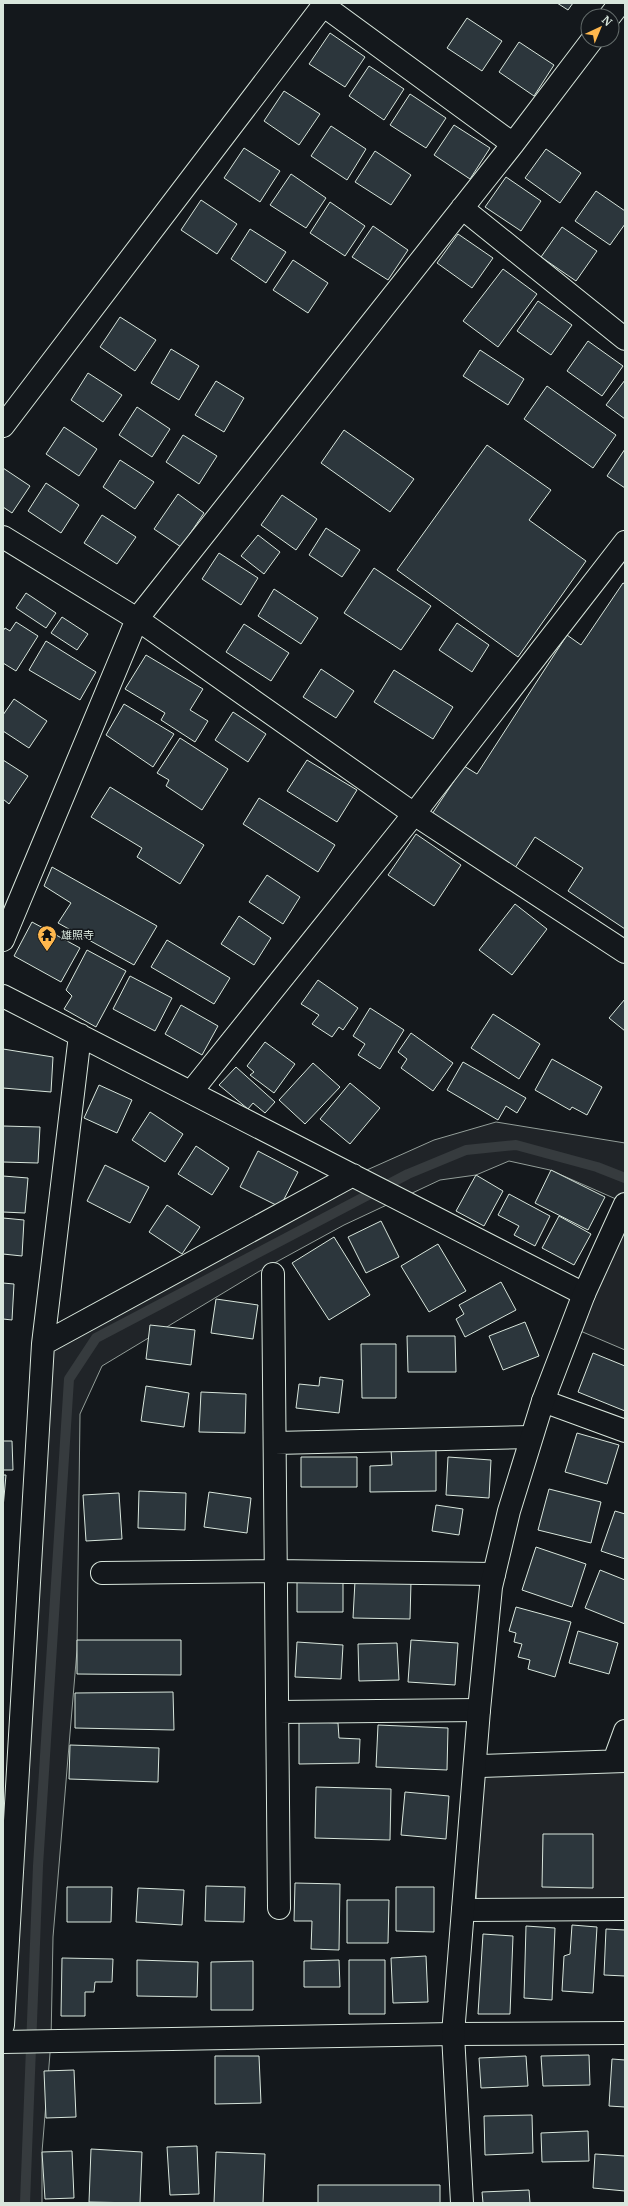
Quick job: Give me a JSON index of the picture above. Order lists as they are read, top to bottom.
{
  "places": {
    "temple": ["雄照寺"]
  },
  "north": "top right"
}
